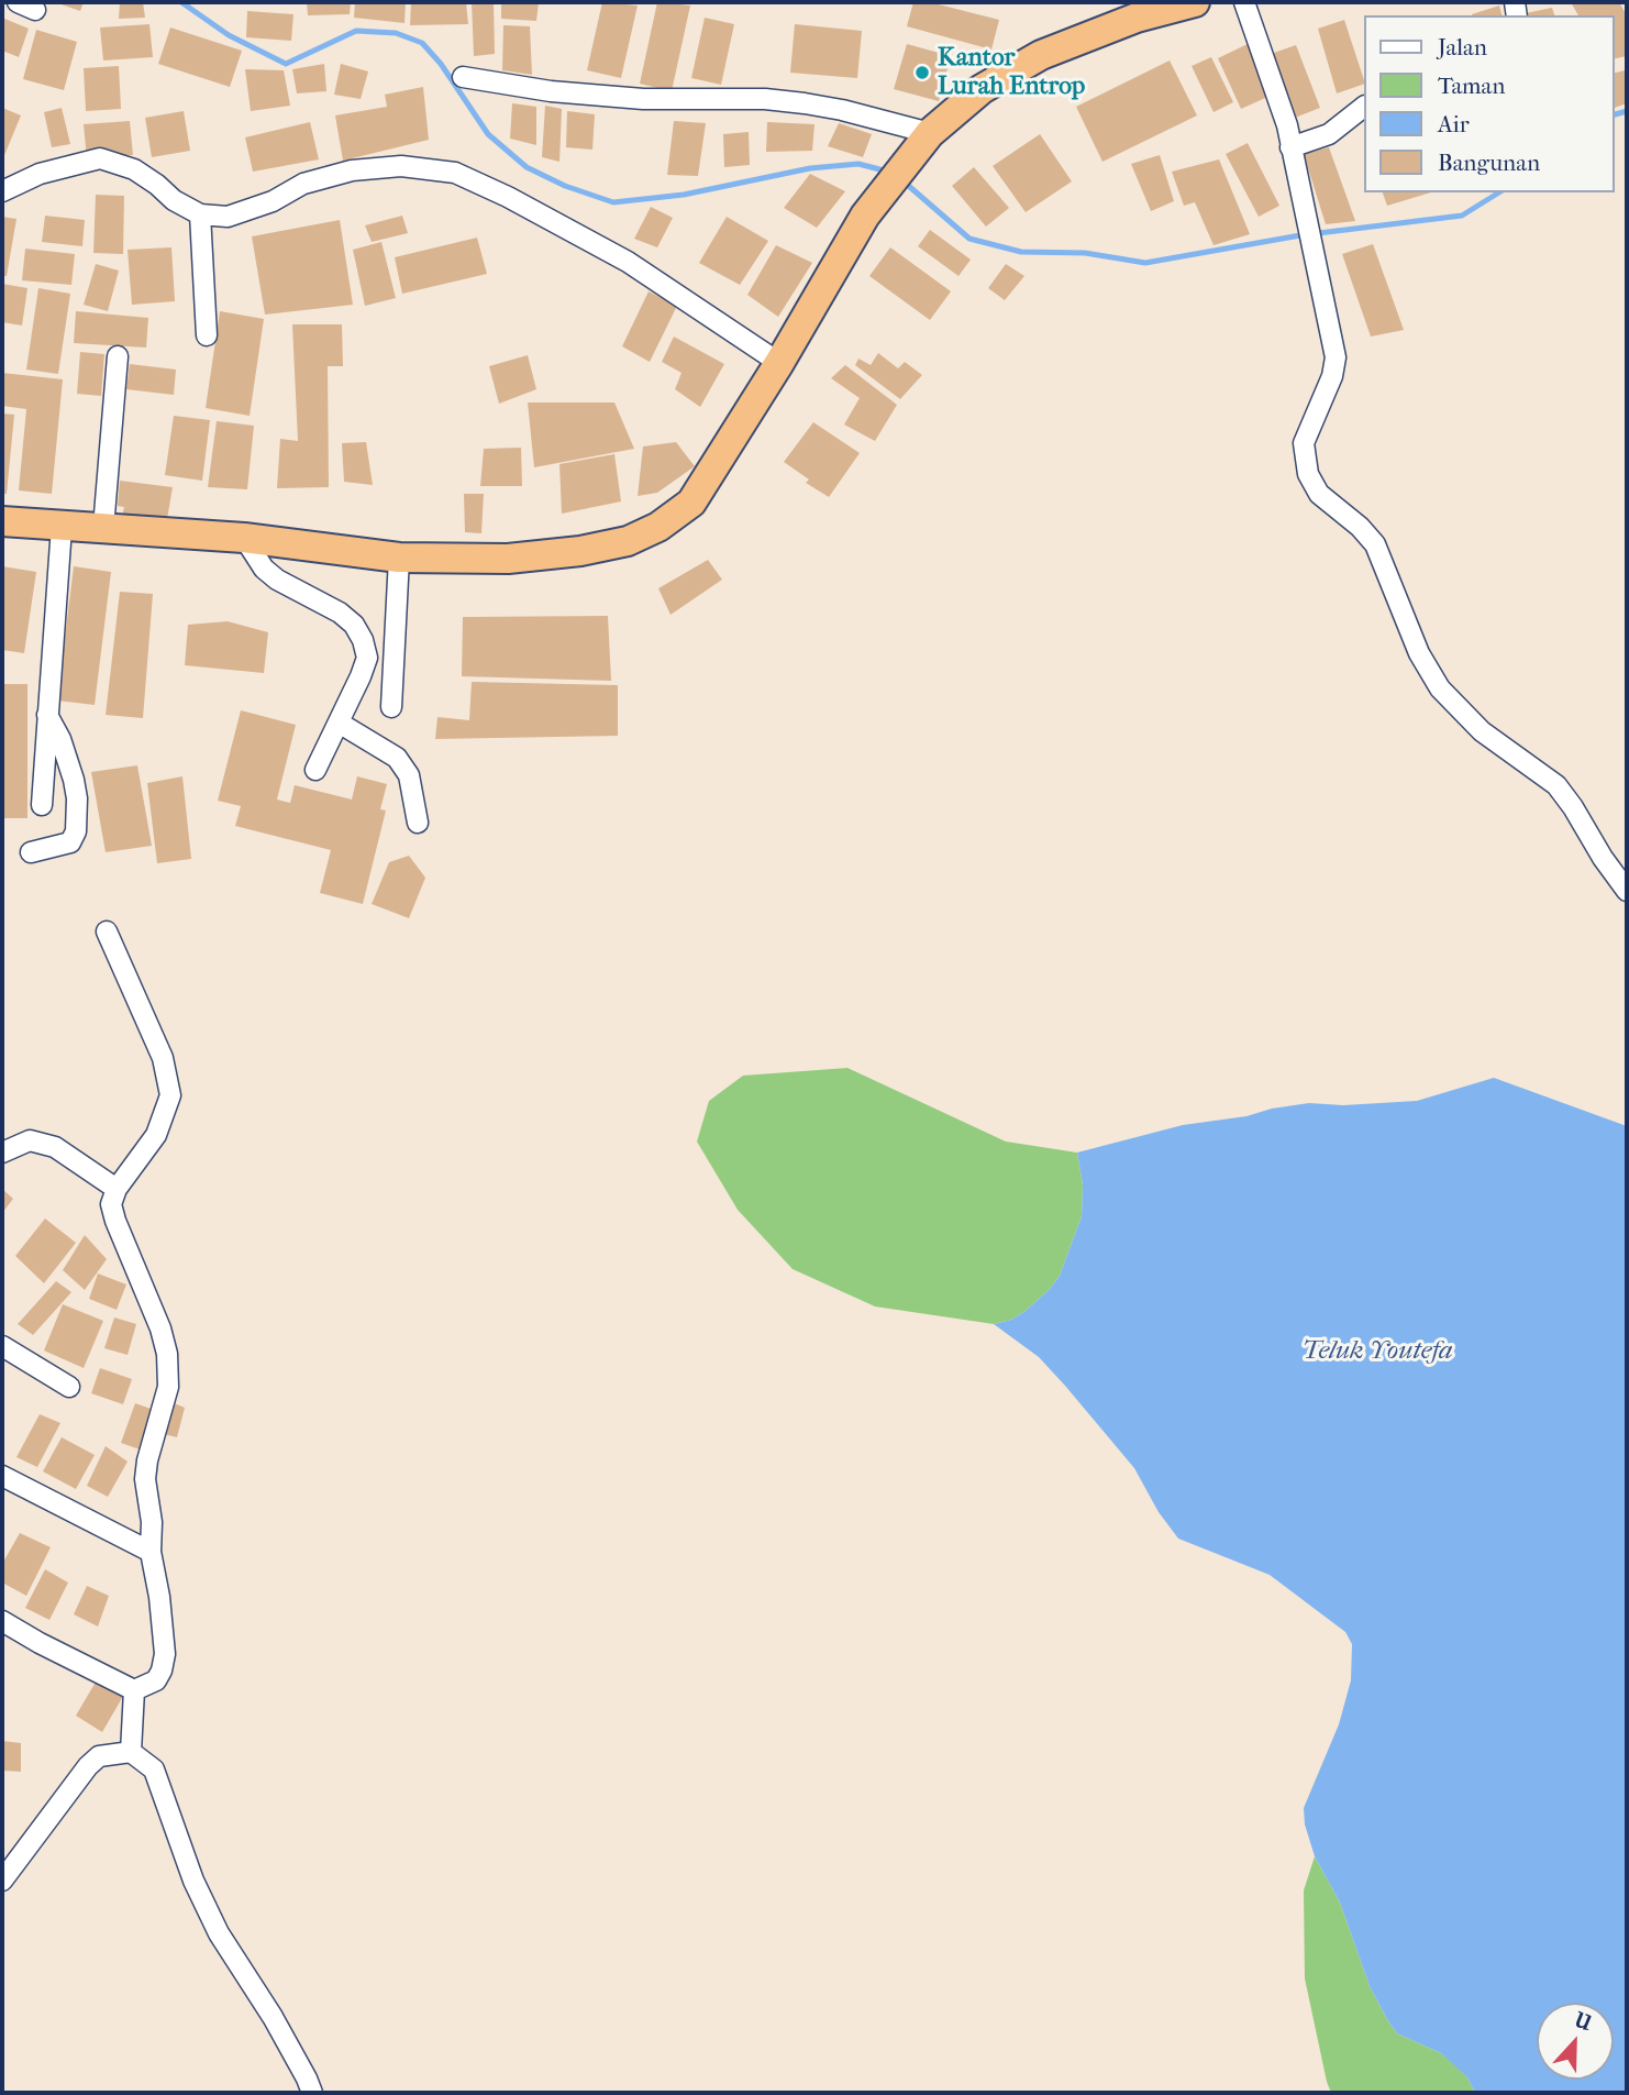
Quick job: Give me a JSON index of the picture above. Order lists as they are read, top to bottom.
{
  "water": ["Teluk Youtefa"],
  "places": ["Kantor Lurah Entrop"],
  "legend": [
    "Jalan",
    "Taman",
    "Air",
    "Bangunan"
  ],
  "north": "top"
}
